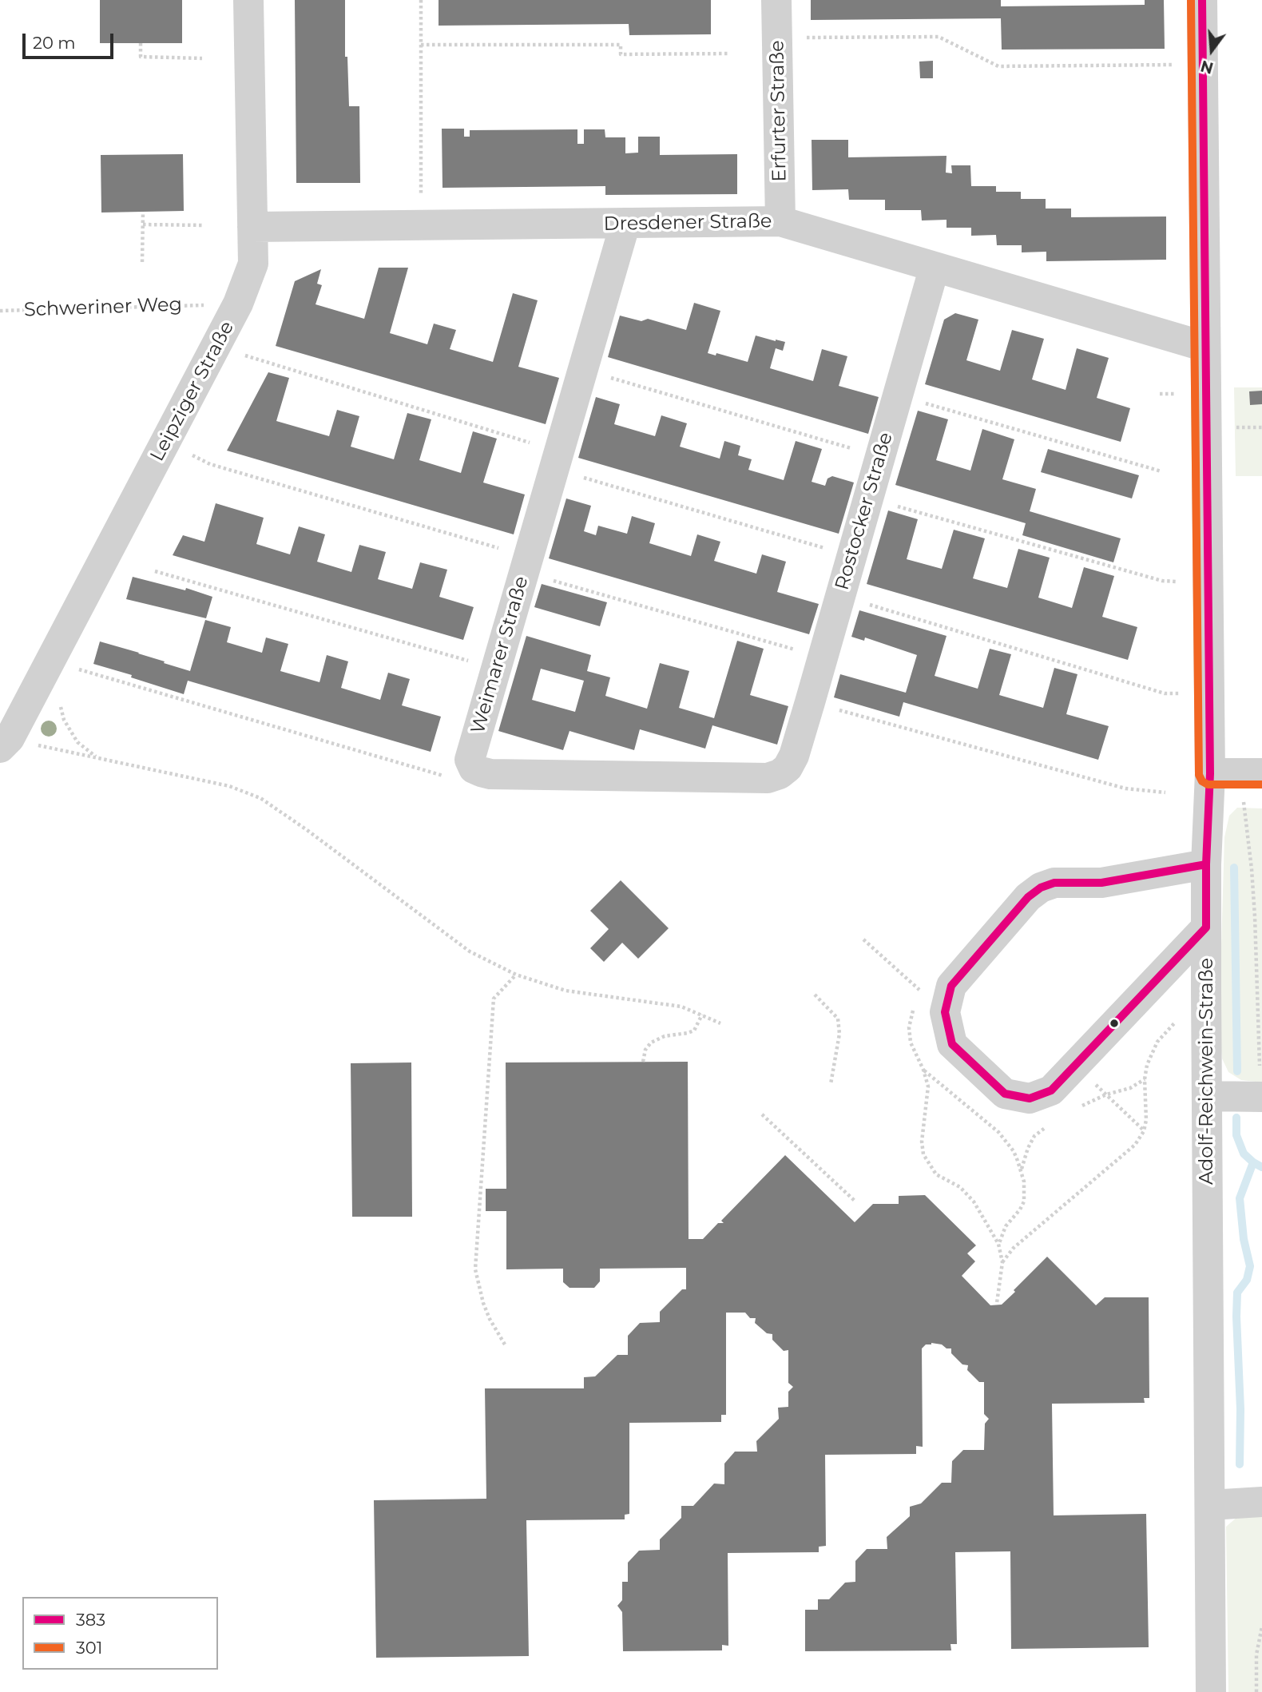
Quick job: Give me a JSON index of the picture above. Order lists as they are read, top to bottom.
{
  "streets": {
    "street": [
      "Erfurter Straße",
      "Dresdener Straße",
      "Leipziger Straße",
      "Rostocker Straße",
      "Weimarer Straße",
      "Adolf-Reichwein-Straße"
    ],
    "path": ["Schweriner Weg"]
  },
  "crossings": [
    ["Erfurter Straße", "Dresdener Straße"],
    ["Dresdener Straße", "Leipziger Straße"],
    ["Dresdener Straße", "Rostocker Straße"],
    ["Dresdener Straße", "Weimarer Straße"],
    ["Dresdener Straße", "Adolf-Reichwein-Straße"],
    ["Rostocker Straße", "Weimarer Straße"]
  ],
  "lines": ["transit line 383", "transit line 301"],
  "legend": ["383", "301"],
  "scale_bar": "20 m",
  "north": "bottom"
}
